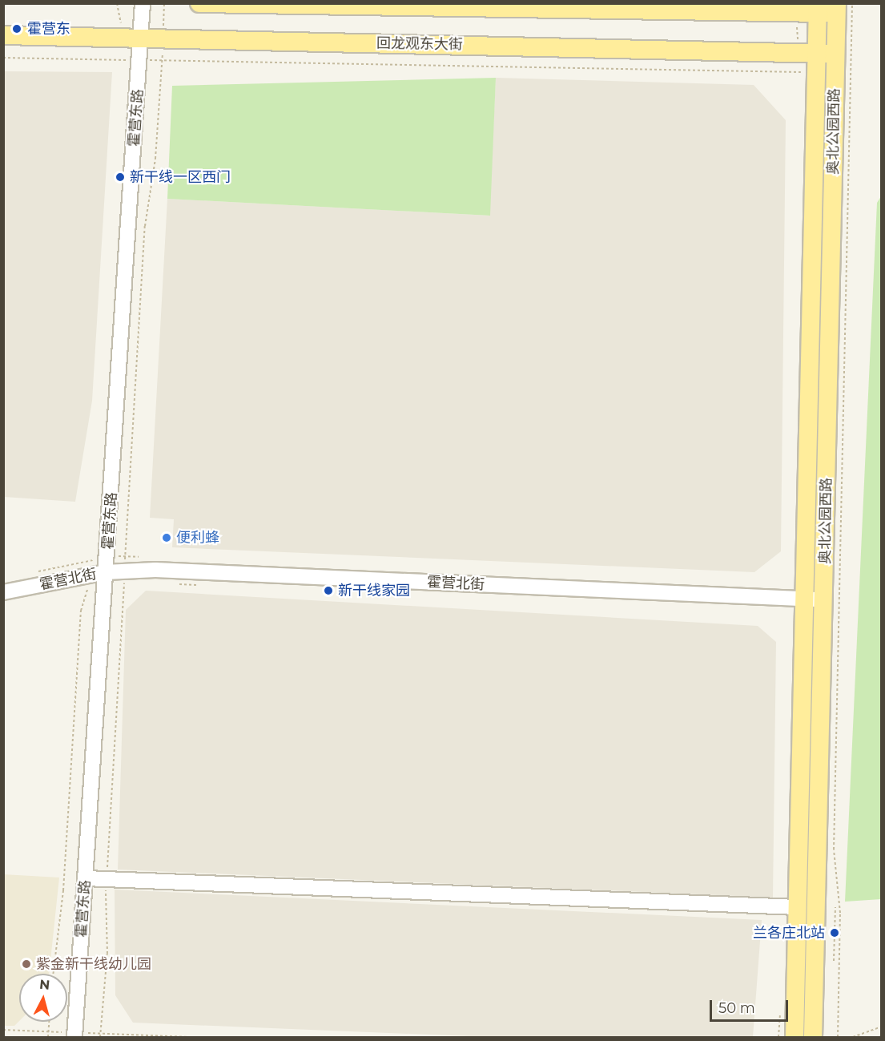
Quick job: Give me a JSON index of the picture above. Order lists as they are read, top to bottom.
{
  "streets": {
    "main road": ["回龙观东大街", "奥北公园西路"],
    "street": ["霍营东路", "霍营北街"]
  },
  "crossings": [
    ["回龙观东大街", "霍营东路"],
    ["回龙观东大街", "奥北公园西路"],
    ["霍营东路", "霍营北街"],
    ["奥北公园西路", "霍营北街"]
  ],
  "places": [
    "霍营东",
    "新干线一区西门",
    "便利蜂",
    "新干线家园",
    "兰各庄北站",
    "紫金新干线幼儿园"
  ],
  "scale_bar": "50 m",
  "north": "top"
}
